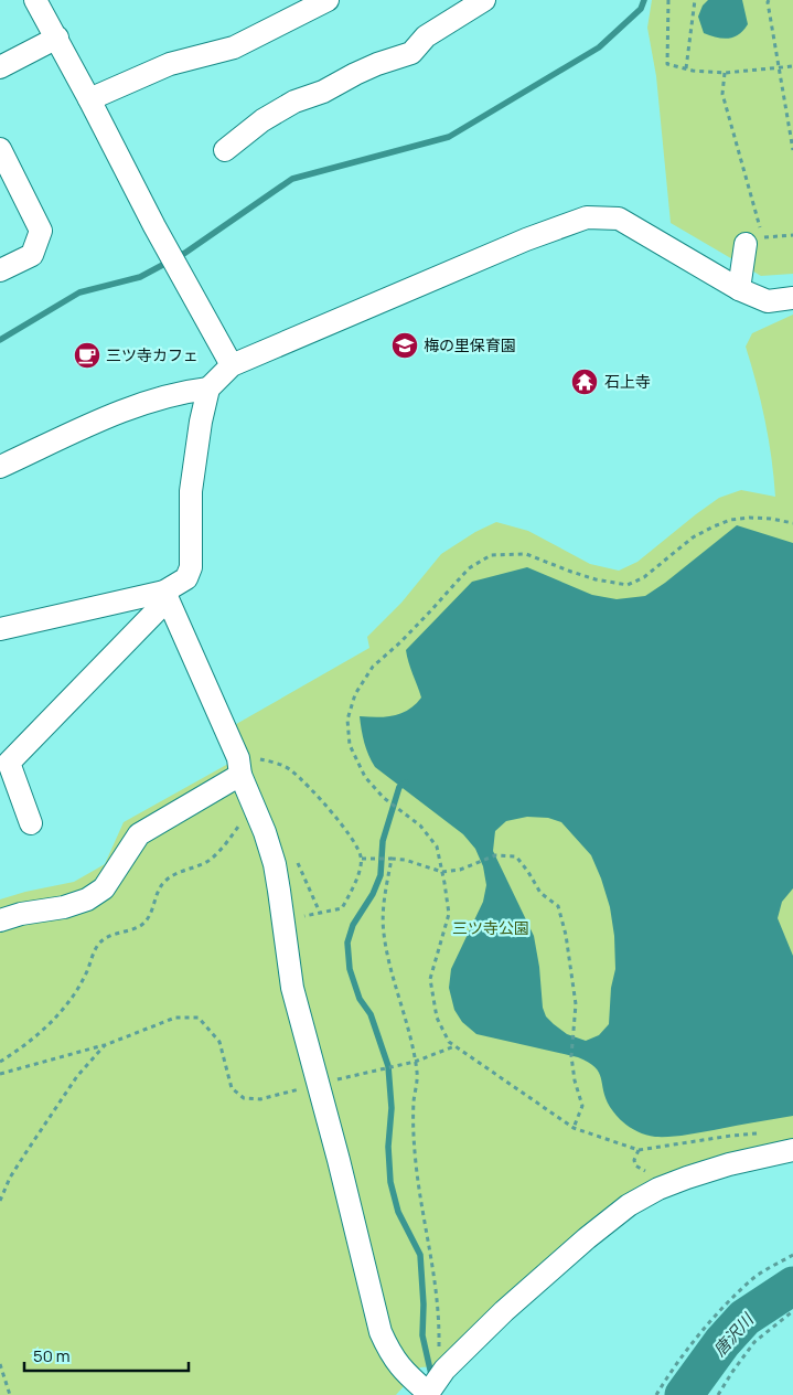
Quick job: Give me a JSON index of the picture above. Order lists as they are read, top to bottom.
{
  "water": ["唐沢川"],
  "parks": ["三ツ寺公園"],
  "places": {
    "school or university": ["梅の里保育園"],
    "cafe": ["三ツ寺カフェ"],
    "temple": ["石上寺"]
  },
  "scale_bar": "50 m"
}
